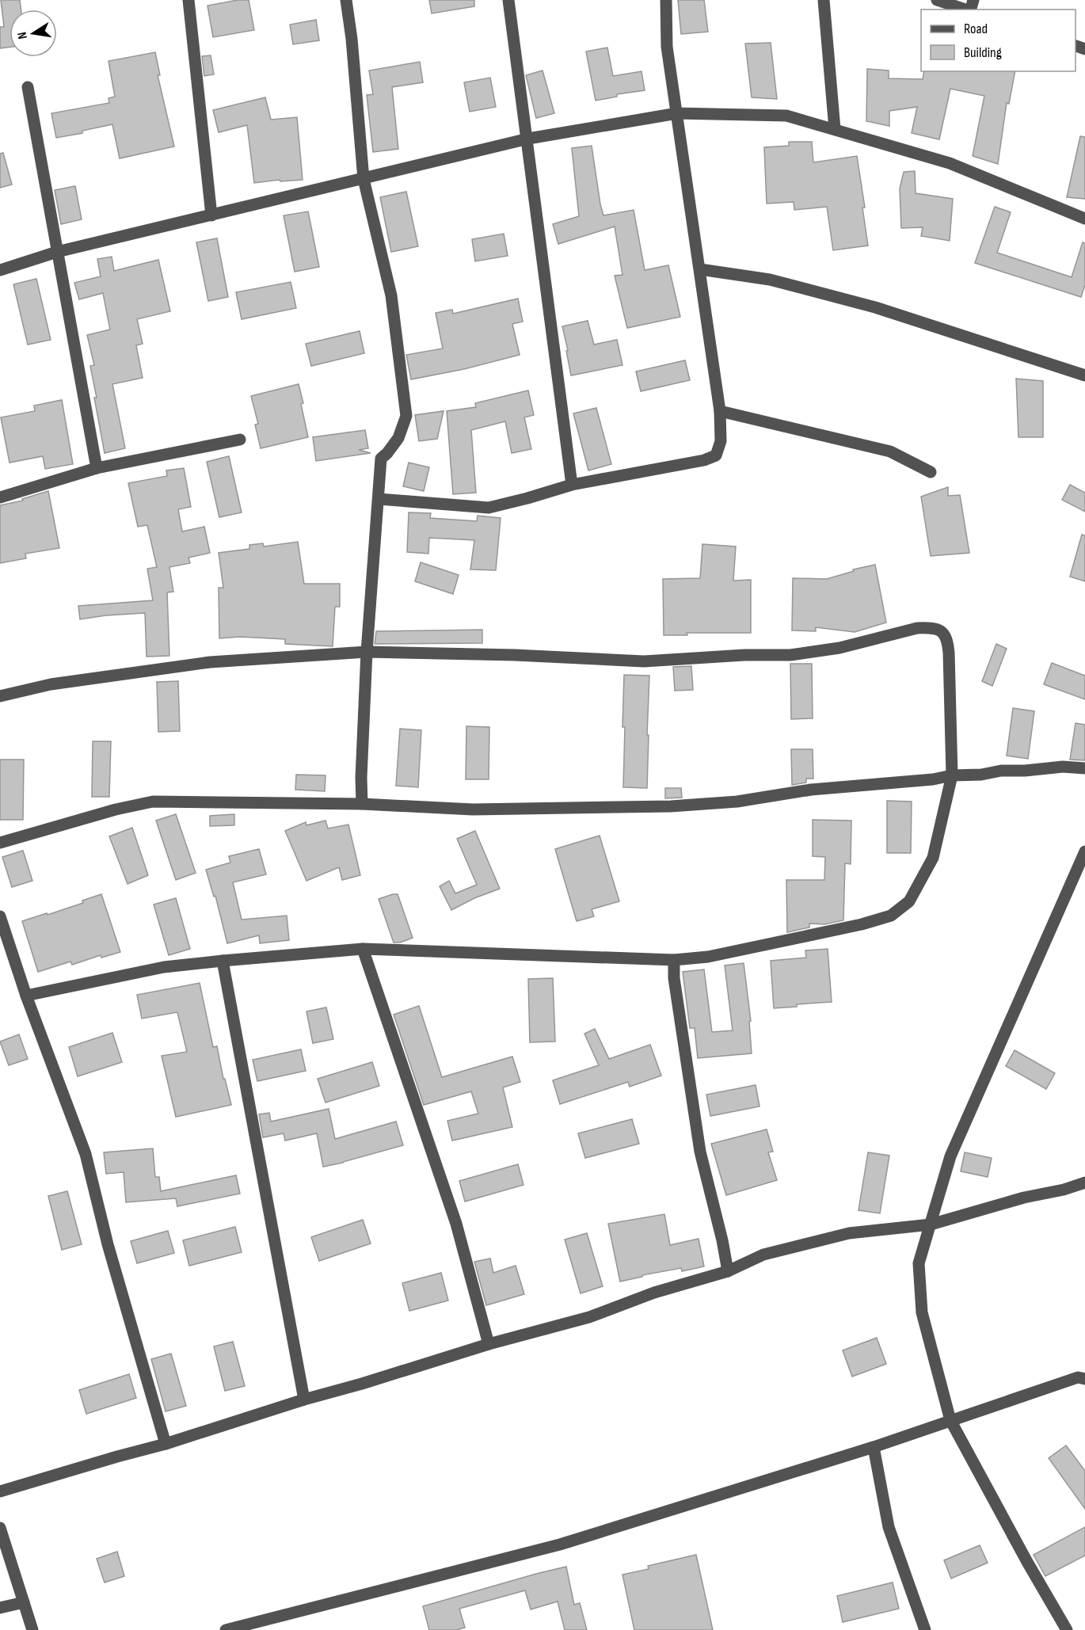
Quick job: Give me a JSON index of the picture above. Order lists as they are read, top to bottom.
{
  "legend": ["Road", "Building"],
  "north": "left"
}
